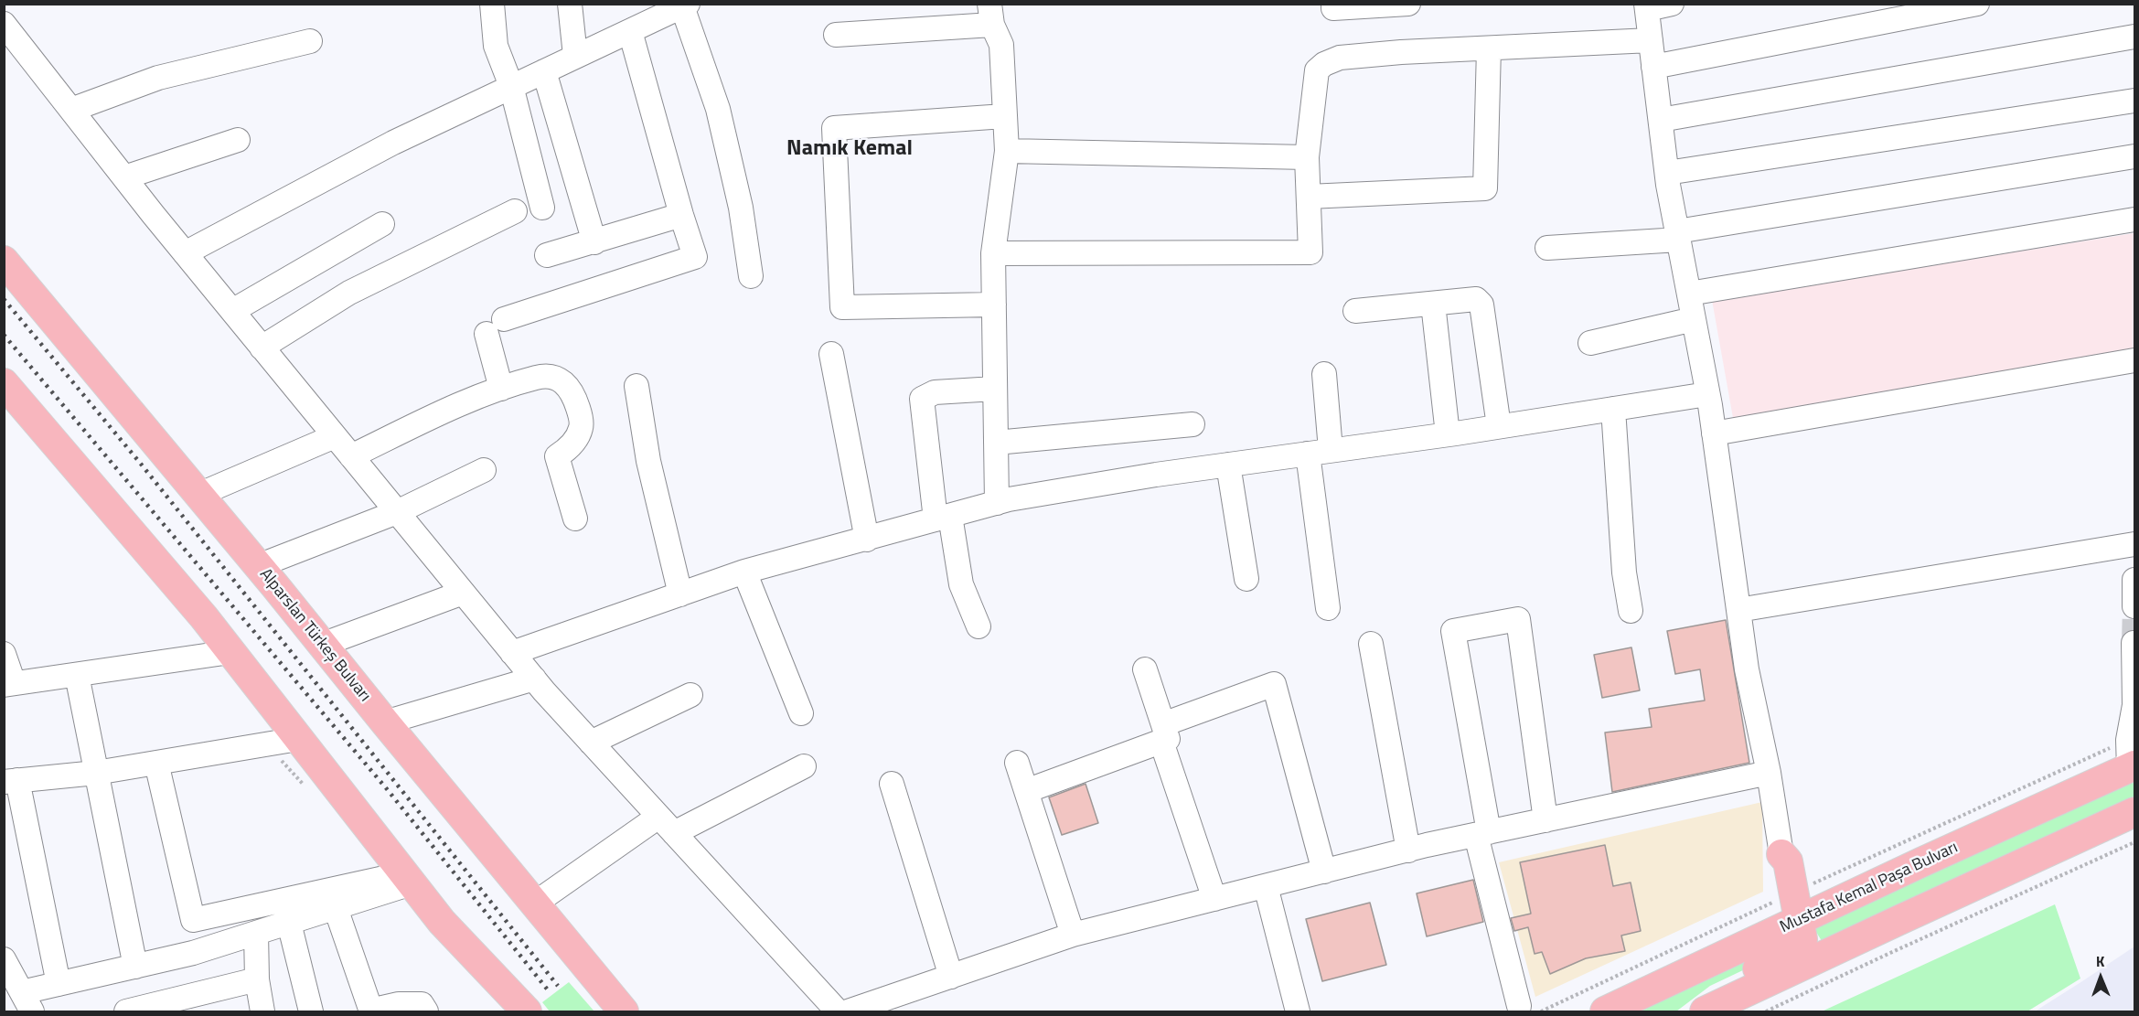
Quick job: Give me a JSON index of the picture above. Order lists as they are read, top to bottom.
{
  "streets": {
    "main road": ["Alparslan Türkeş Bulvarı", "Mustafa Kemal Paşa Bulvarı"]
  },
  "districts": ["Namık Kemal"],
  "north": "top"
}
